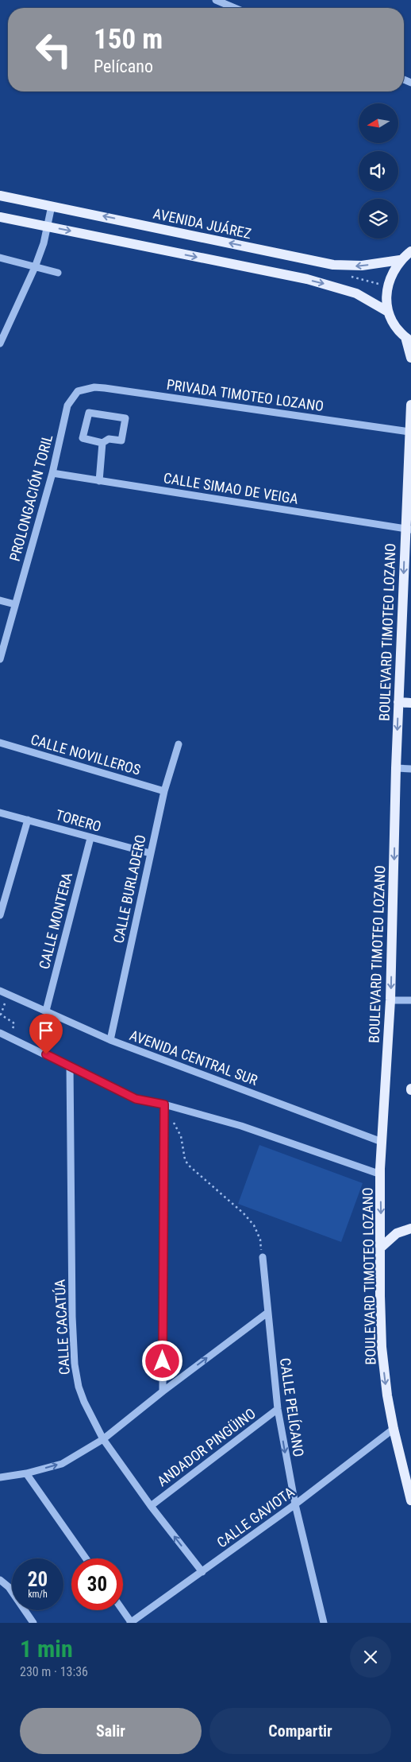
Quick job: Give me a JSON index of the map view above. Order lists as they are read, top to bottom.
{
  "streets": {
    "main road": ["AVENIDA JUÁREZ", "BOULEVARD TIMOTEO LOZANO"],
    "street": [
      "PRIVADA TIMOTEO LOZANO",
      "CALLE SIMAO DE VEIGA",
      "PROLONGACIÓN TORIL",
      "CALLE NOVILLEROS",
      "TORERO",
      "CALLE BURLADERO",
      "CALLE MONTERA",
      "AVENIDA CENTRAL SUR",
      "CALLE CACATÚA",
      "CALLE PELÍCANO",
      "ANDADOR PINGÜINO",
      "CALLE GAVIOTA"
    ]
  },
  "crossings": [
    ["PRIVADA TIMOTEO LOZANO", "PROLONGACIÓN TORIL"],
    ["PRIVADA TIMOTEO LOZANO", "BOULEVARD TIMOTEO LOZANO"],
    ["CALLE SIMAO DE VEIGA", "PROLONGACIÓN TORIL"],
    ["CALLE SIMAO DE VEIGA", "BOULEVARD TIMOTEO LOZANO"],
    ["BOULEVARD TIMOTEO LOZANO", "AVENIDA CENTRAL SUR"],
    ["BOULEVARD TIMOTEO LOZANO", "CALLE GAVIOTA"],
    ["CALLE NOVILLEROS", "CALLE BURLADERO"],
    ["TORERO", "CALLE BURLADERO"],
    ["TORERO", "CALLE MONTERA"],
    ["CALLE BURLADERO", "AVENIDA CENTRAL SUR"],
    ["CALLE MONTERA", "AVENIDA CENTRAL SUR"],
    ["CALLE CACATÚA", "ANDADOR PINGÜINO"],
    ["CALLE CACATÚA", "CALLE GAVIOTA"],
    ["CALLE PELÍCANO", "ANDADOR PINGÜINO"],
    ["CALLE PELÍCANO", "CALLE GAVIOTA"]
  ],
  "one_way": ["BOULEVARD TIMOTEO LOZANO"],
  "north": "left",
  "page": {
    "turn": ["150 m", "Pelícano"],
    "speed": "20 km/h",
    "limit": "30",
    "heading": ["1 min", "230 m · 13:36"],
    "buttons": ["Salir", "Compartir"]
  }
}
